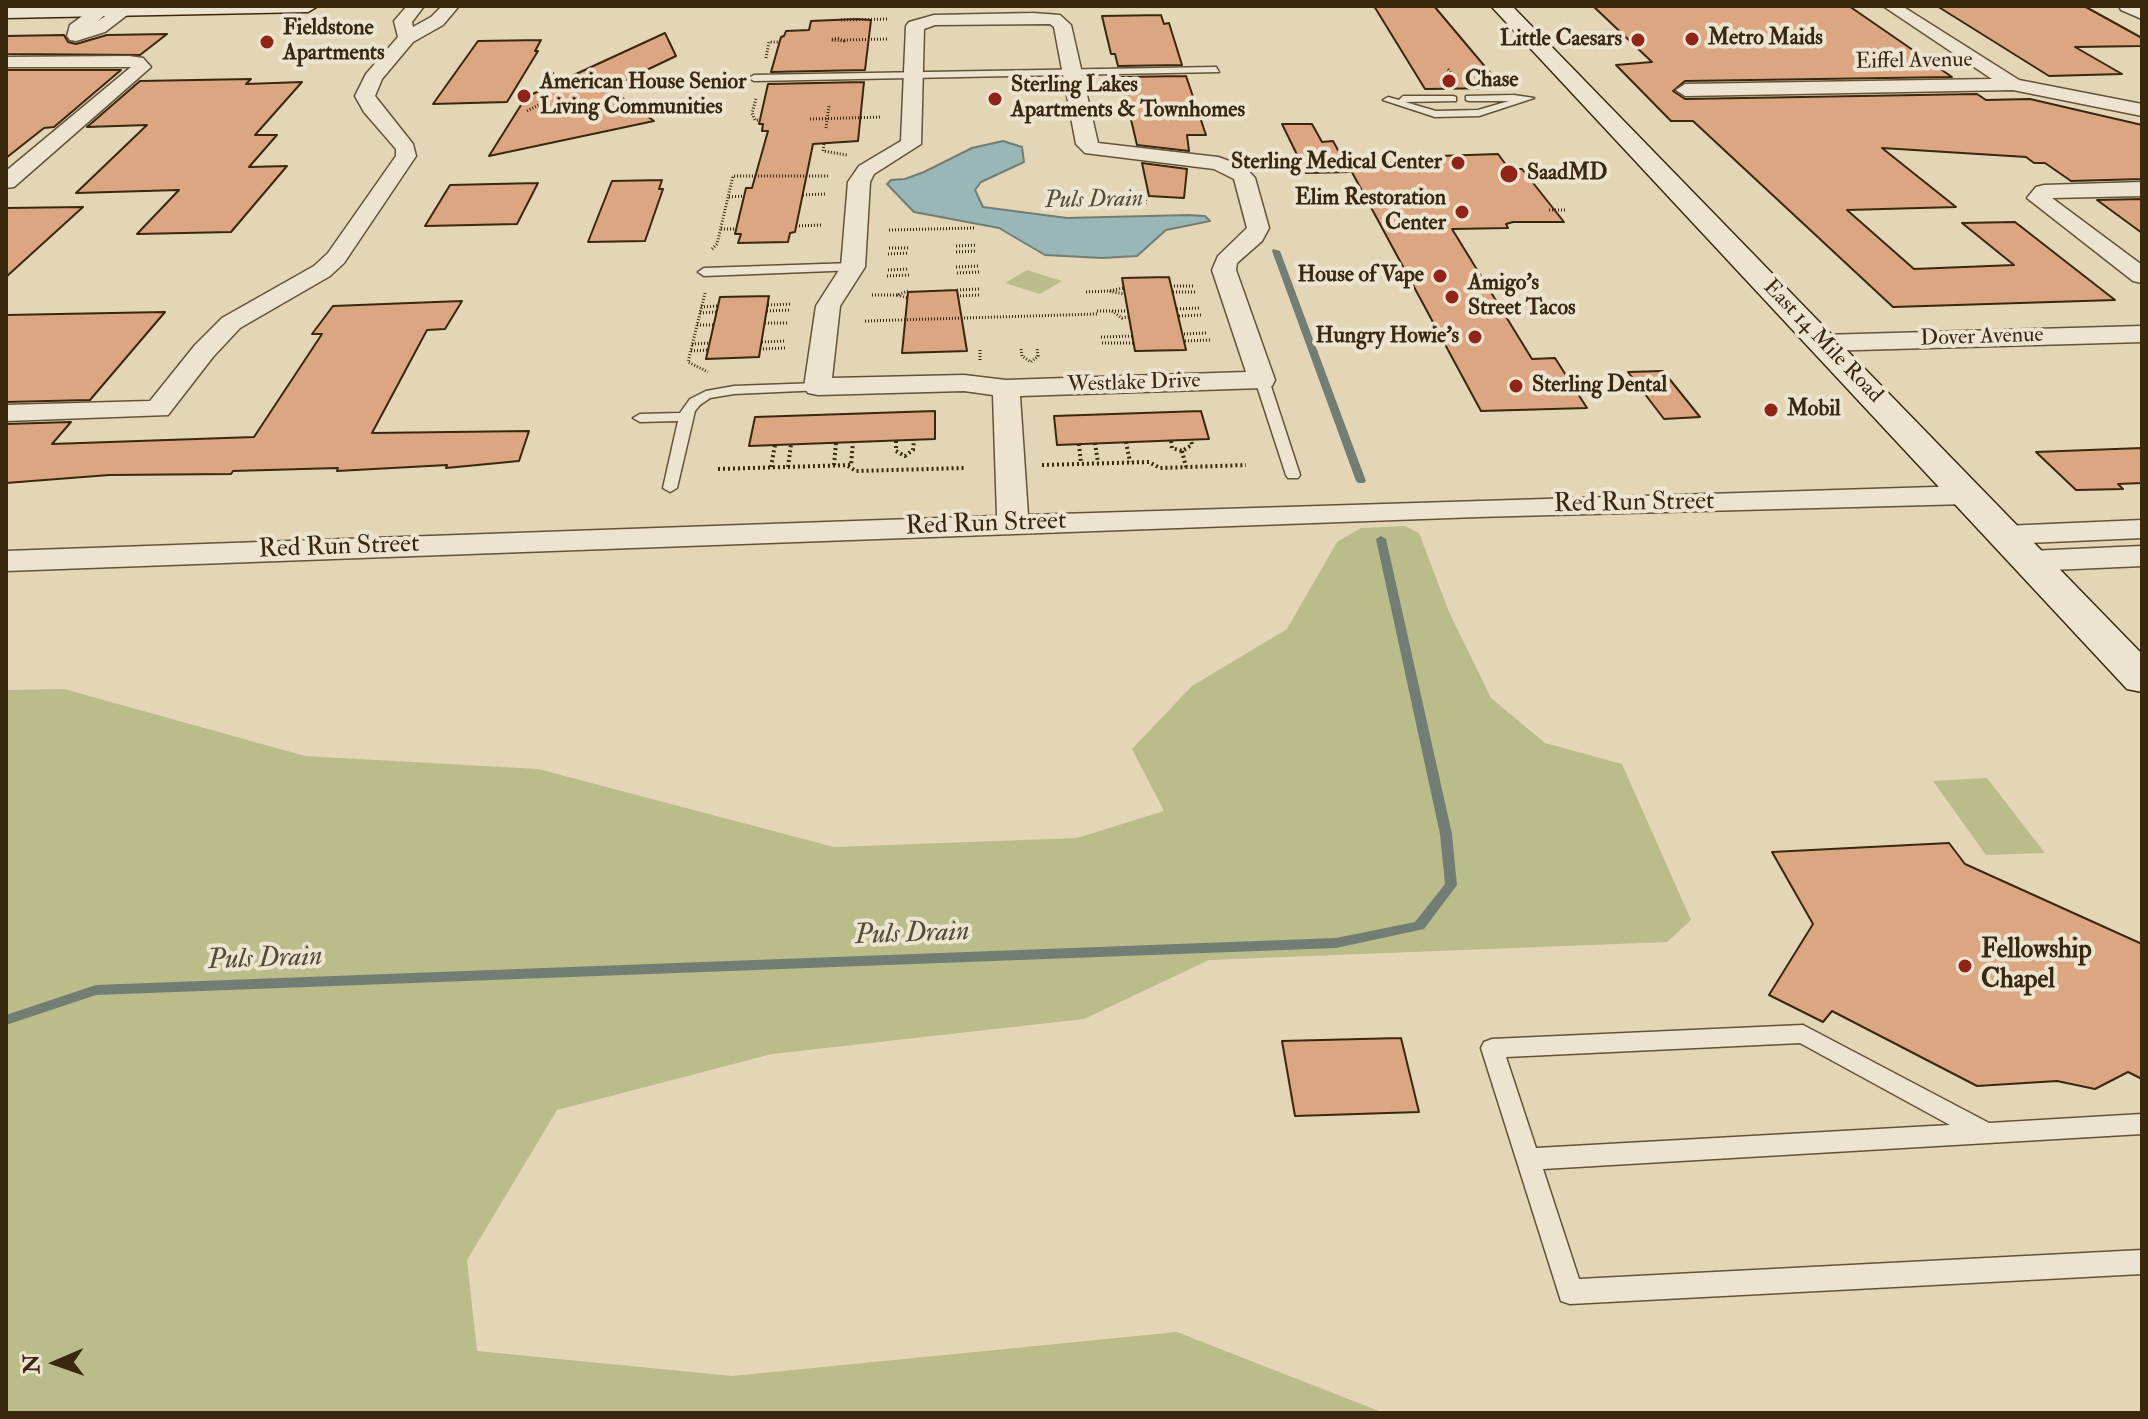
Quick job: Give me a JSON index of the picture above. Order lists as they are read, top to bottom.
{
  "streets": {
    "main road": ["East 14 Mile Road"],
    "street": [
      "Eiffel Avenue",
      "Dover Avenue",
      "Westlake Drive",
      "Red Run Street"
    ]
  },
  "crossings": [
    ["Dover Avenue", "East 14 Mile Road"],
    ["East 14 Mile Road", "Red Run Street"]
  ],
  "water": ["Puls Drain"],
  "places": [
    "Metro Maids",
    "Little Caesars",
    "Fieldstone Apartments",
    "Chase",
    "American House Senior Living Communities",
    "Sterling Lakes Apartments & Townhomes",
    "Sterling Medical Center",
    "SaadMD",
    "Elim Restoration Center",
    "House of Vape",
    "Amigo's Street Tacos",
    "Hungry Howie's",
    "Sterling Dental",
    "Mobil",
    "Fellowship Chapel"
  ],
  "north": "left"
}
